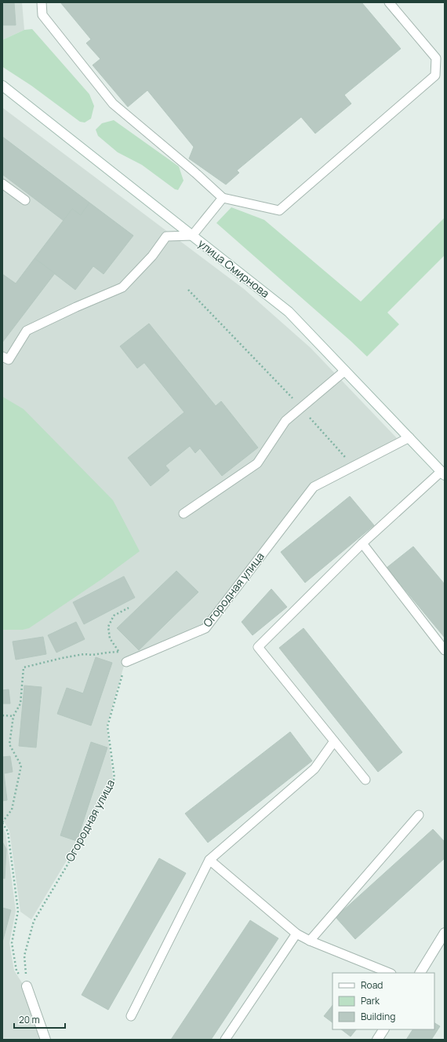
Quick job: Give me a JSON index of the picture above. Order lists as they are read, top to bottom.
{
  "streets": {
    "main road": ["улица Смирнова"],
    "lane": ["Огородная улица"]
  },
  "crossings": [
    ["улица Смирнова", "Огородная улица"]
  ],
  "legend": ["Road", "Park", "Building"],
  "scale_bar": "20 m"
}
